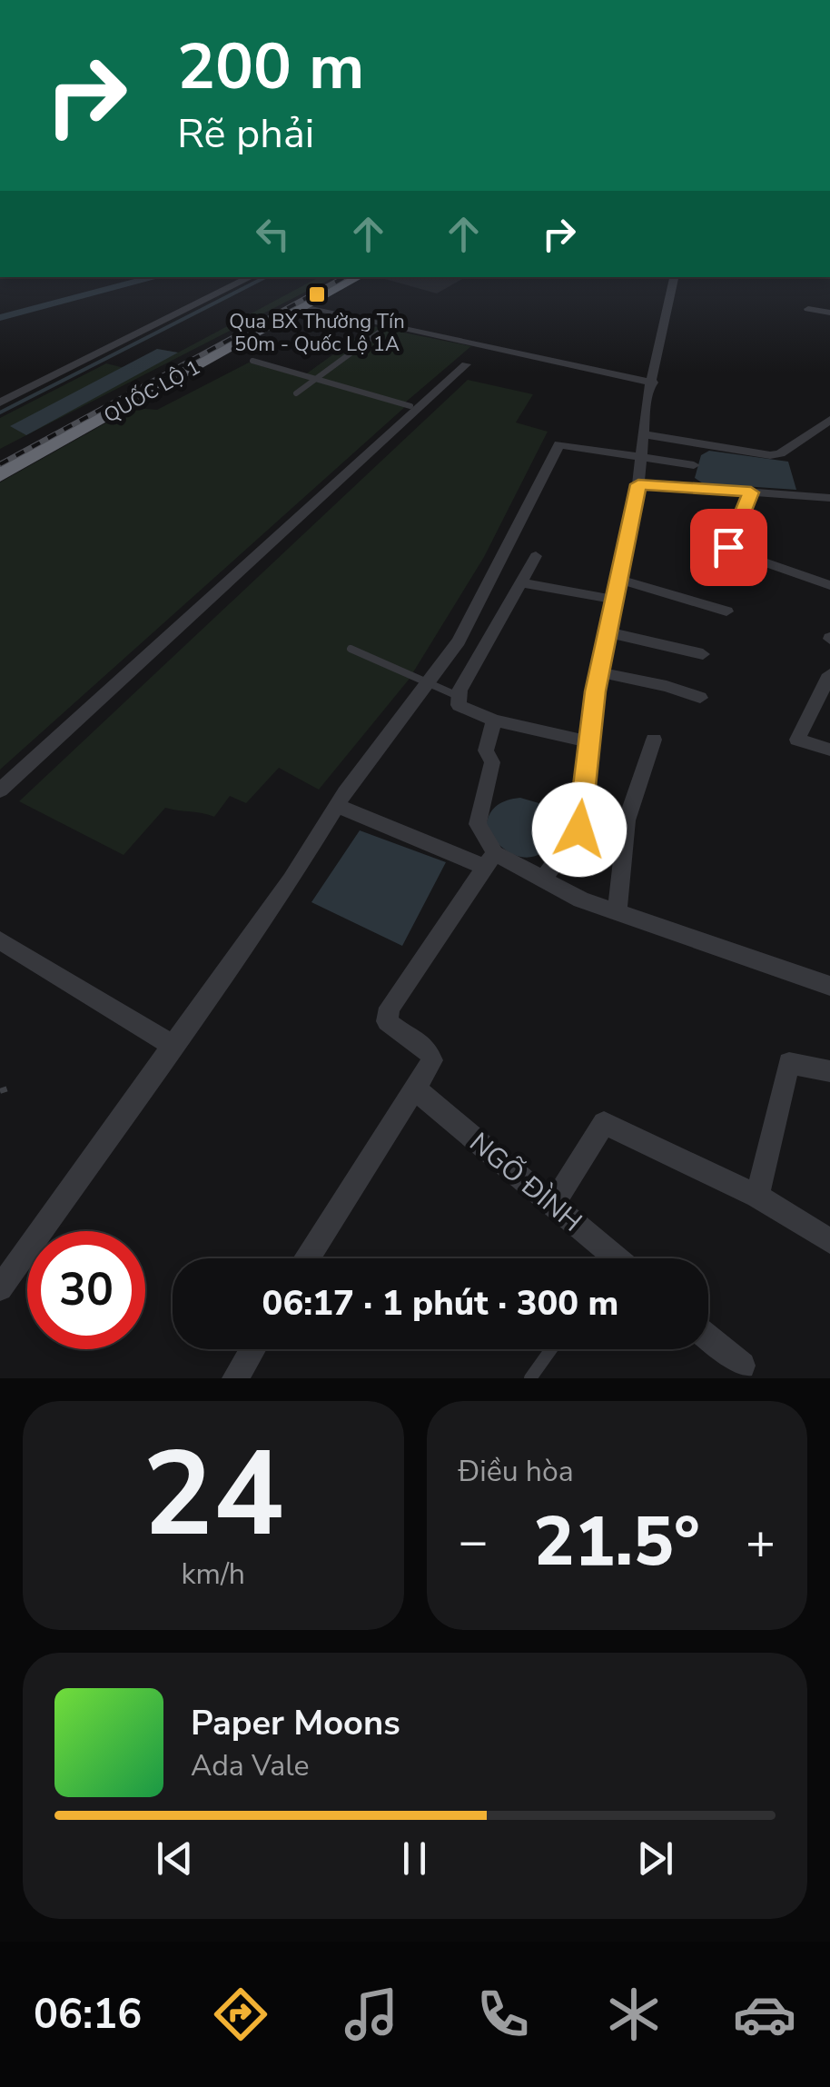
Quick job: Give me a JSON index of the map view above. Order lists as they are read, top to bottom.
{
  "streets": {
    "highway": ["QUỐC LỘ 1"],
    "street": ["NGÕ ĐÌNH"]
  },
  "places": {
    "transit": ["Qua BX Thường Tín 50m - Quốc Lộ 1A"]
  },
  "page": {
    "turn": ["200 m", "Rẽ phải"],
    "limit": "30",
    "trip": "06:17 · 1 phút · 300 m",
    "tile": [
      ["24", "km/h"],
      "Điều hòa"
    ],
    "heat": ["−", "21.5°", "+"],
    "song": ["Paper Moons", "Ada Vale"],
    "tabs": "06:16"
  }
}
